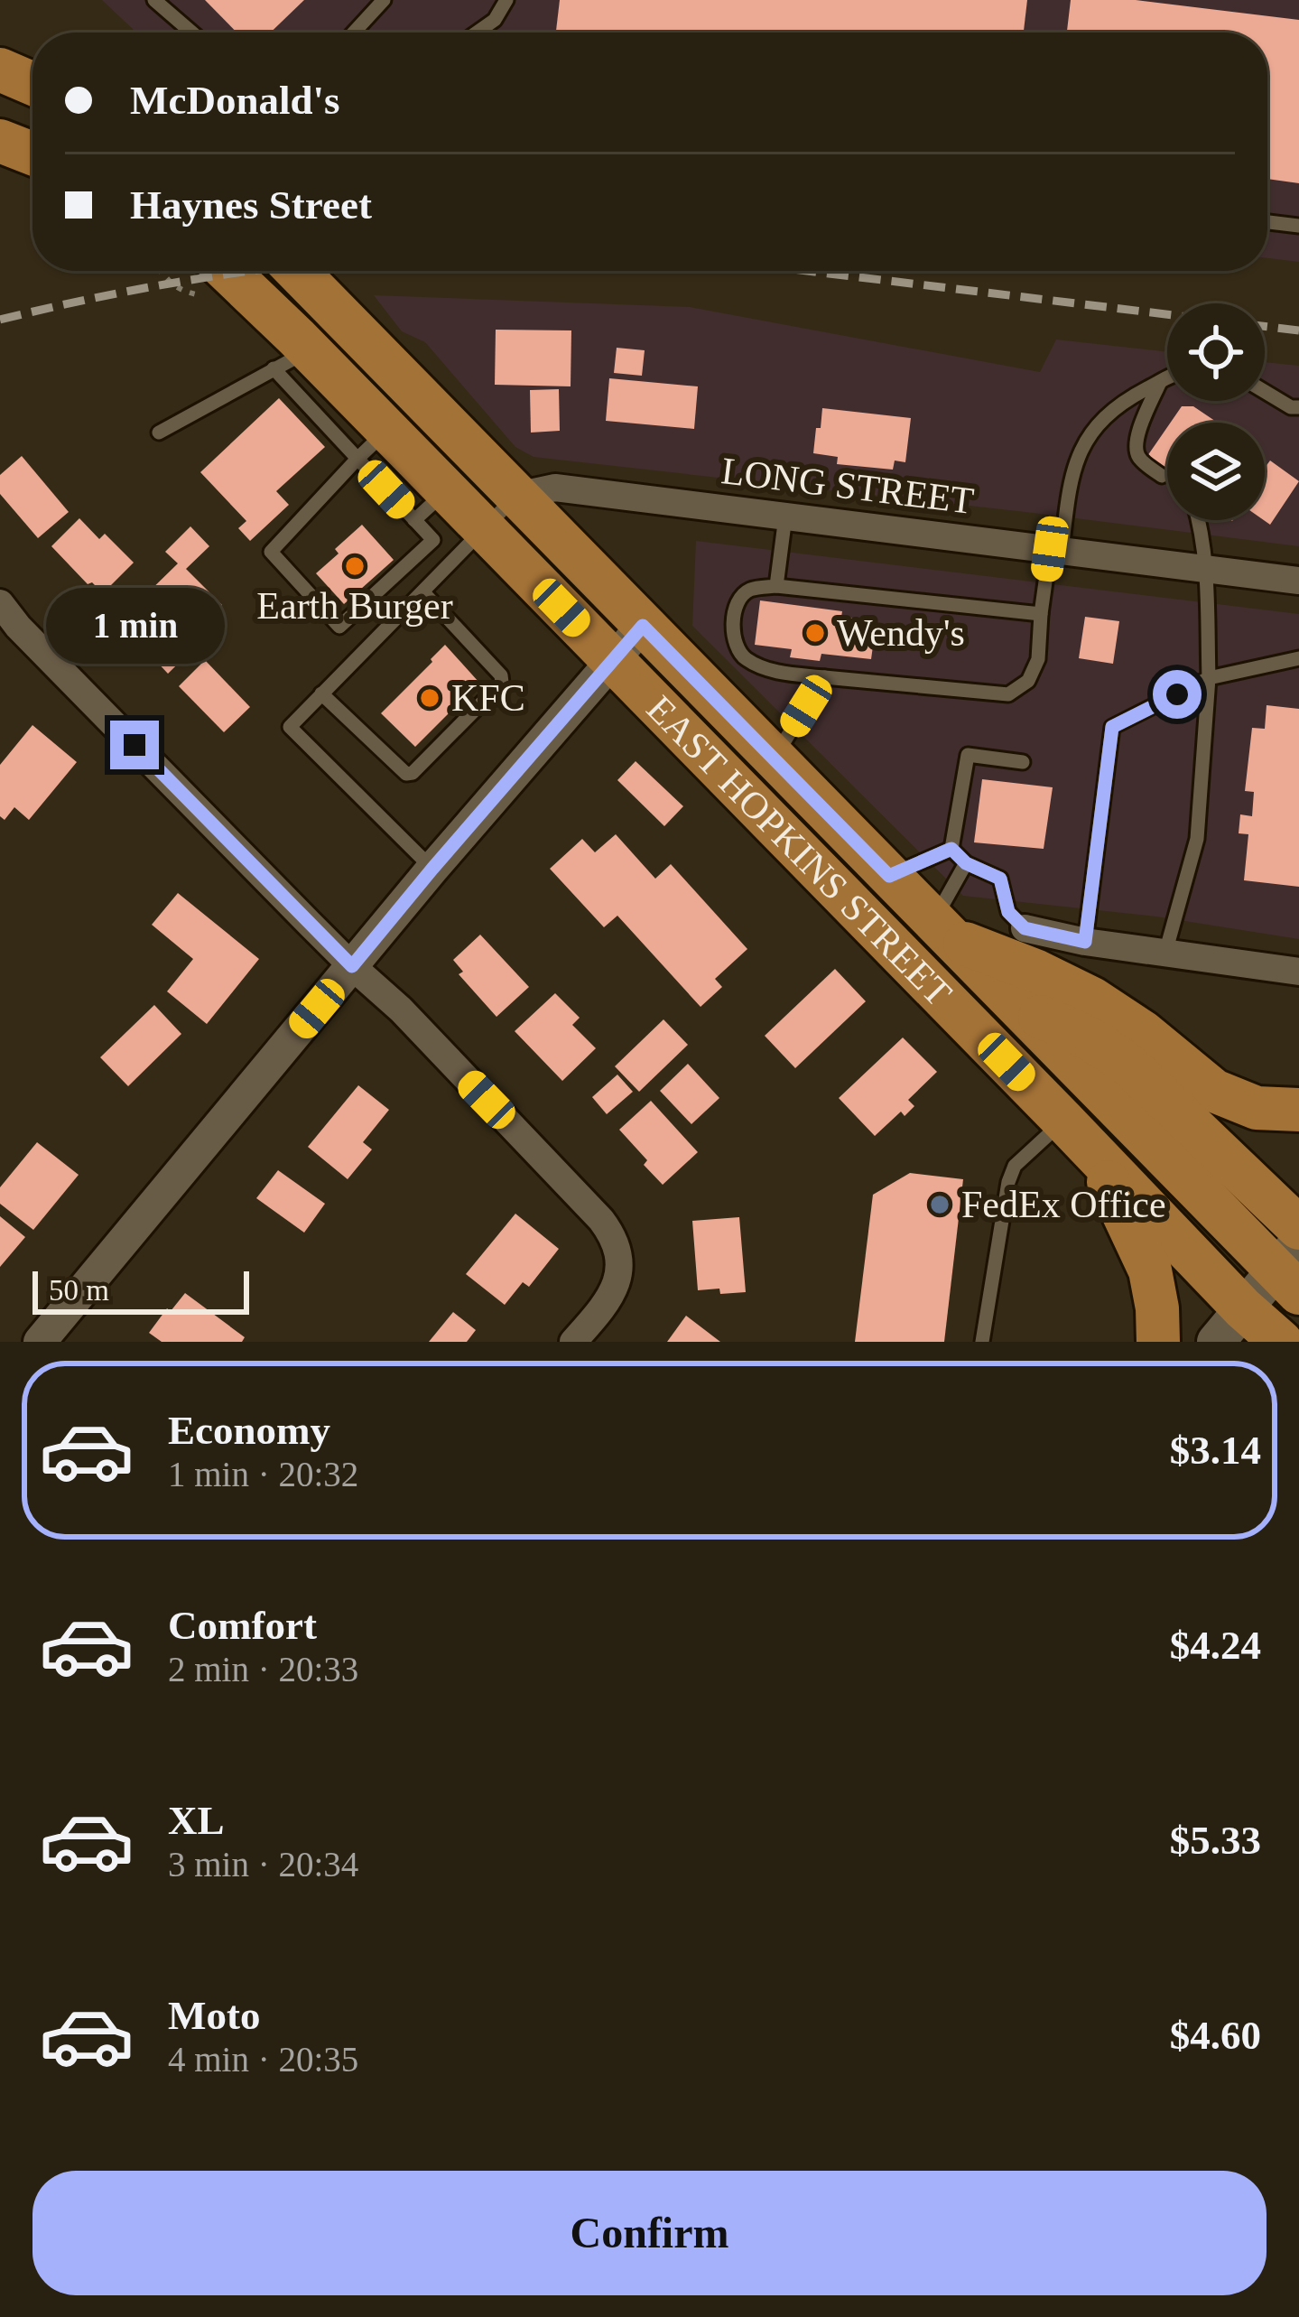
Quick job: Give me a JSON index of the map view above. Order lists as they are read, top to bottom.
{
  "streets": {
    "main road": ["EAST HOPKINS STREET"],
    "street": ["LONG STREET"]
  },
  "crossings": [
    ["LONG STREET", "EAST HOPKINS STREET"]
  ],
  "places": [
    "Earth Burger",
    "Wendy's",
    "KFC",
    "FedEx Office"
  ],
  "scale_bar": "50 m",
  "page": {
    "banner": ["McDonald's", "Haynes Street"],
    "bubble": "1 min",
    "scale": "50 m",
    "list": [
      {
        "name": "Economy",
        "note": "1 min · 20:32",
        "value": "$3.14"
      },
      {
        "name": "Comfort",
        "note": "2 min · 20:33",
        "value": "$4.24"
      },
      {
        "name": "XL",
        "note": "3 min · 20:34",
        "value": "$5.33"
      },
      {
        "name": "Moto",
        "note": "4 min · 20:35",
        "value": "$4.60"
      }
    ],
    "buttons": "Confirm"
  }
}
